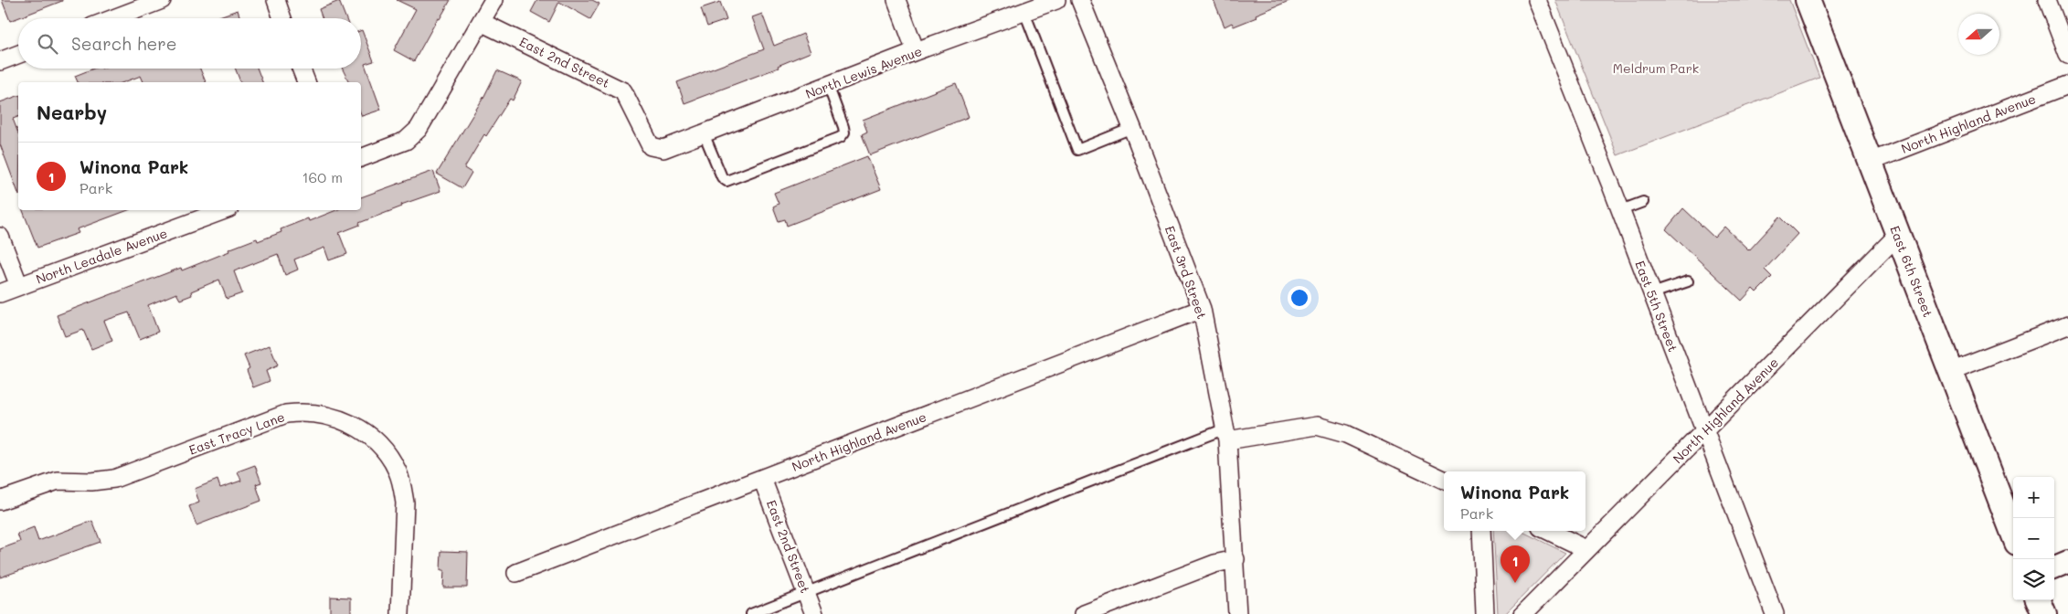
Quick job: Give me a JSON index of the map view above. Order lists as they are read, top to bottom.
{
  "streets": {
    "main road": ["East 6th Street"],
    "street": [
      "East 2nd Street",
      "North Lewis Avenue",
      "North Highland Avenue",
      "North Leadale Avenue",
      "East 3rd Street",
      "East 5th Street",
      "East Tracy Lane"
    ]
  },
  "crossings": [
    ["East 2nd Street", "North Lewis Avenue"],
    ["East 2nd Street", "North Highland Avenue"],
    ["North Highland Avenue", "East 6th Street"],
    ["North Highland Avenue", "East 3rd Street"],
    ["North Highland Avenue", "East 5th Street"]
  ],
  "parks": ["Meldrum Park"],
  "north": "left",
  "page": {
    "search": "Search here",
    "heading": "Nearby",
    "list": [
      {
        "mark": "1",
        "name": "Winona Park",
        "note": "Park",
        "value": "160 m"
      }
    ],
    "popup": ["Winona Park", "Park"],
    "map_buttons": ["+", "−"],
    "pins": "1"
  }
}
